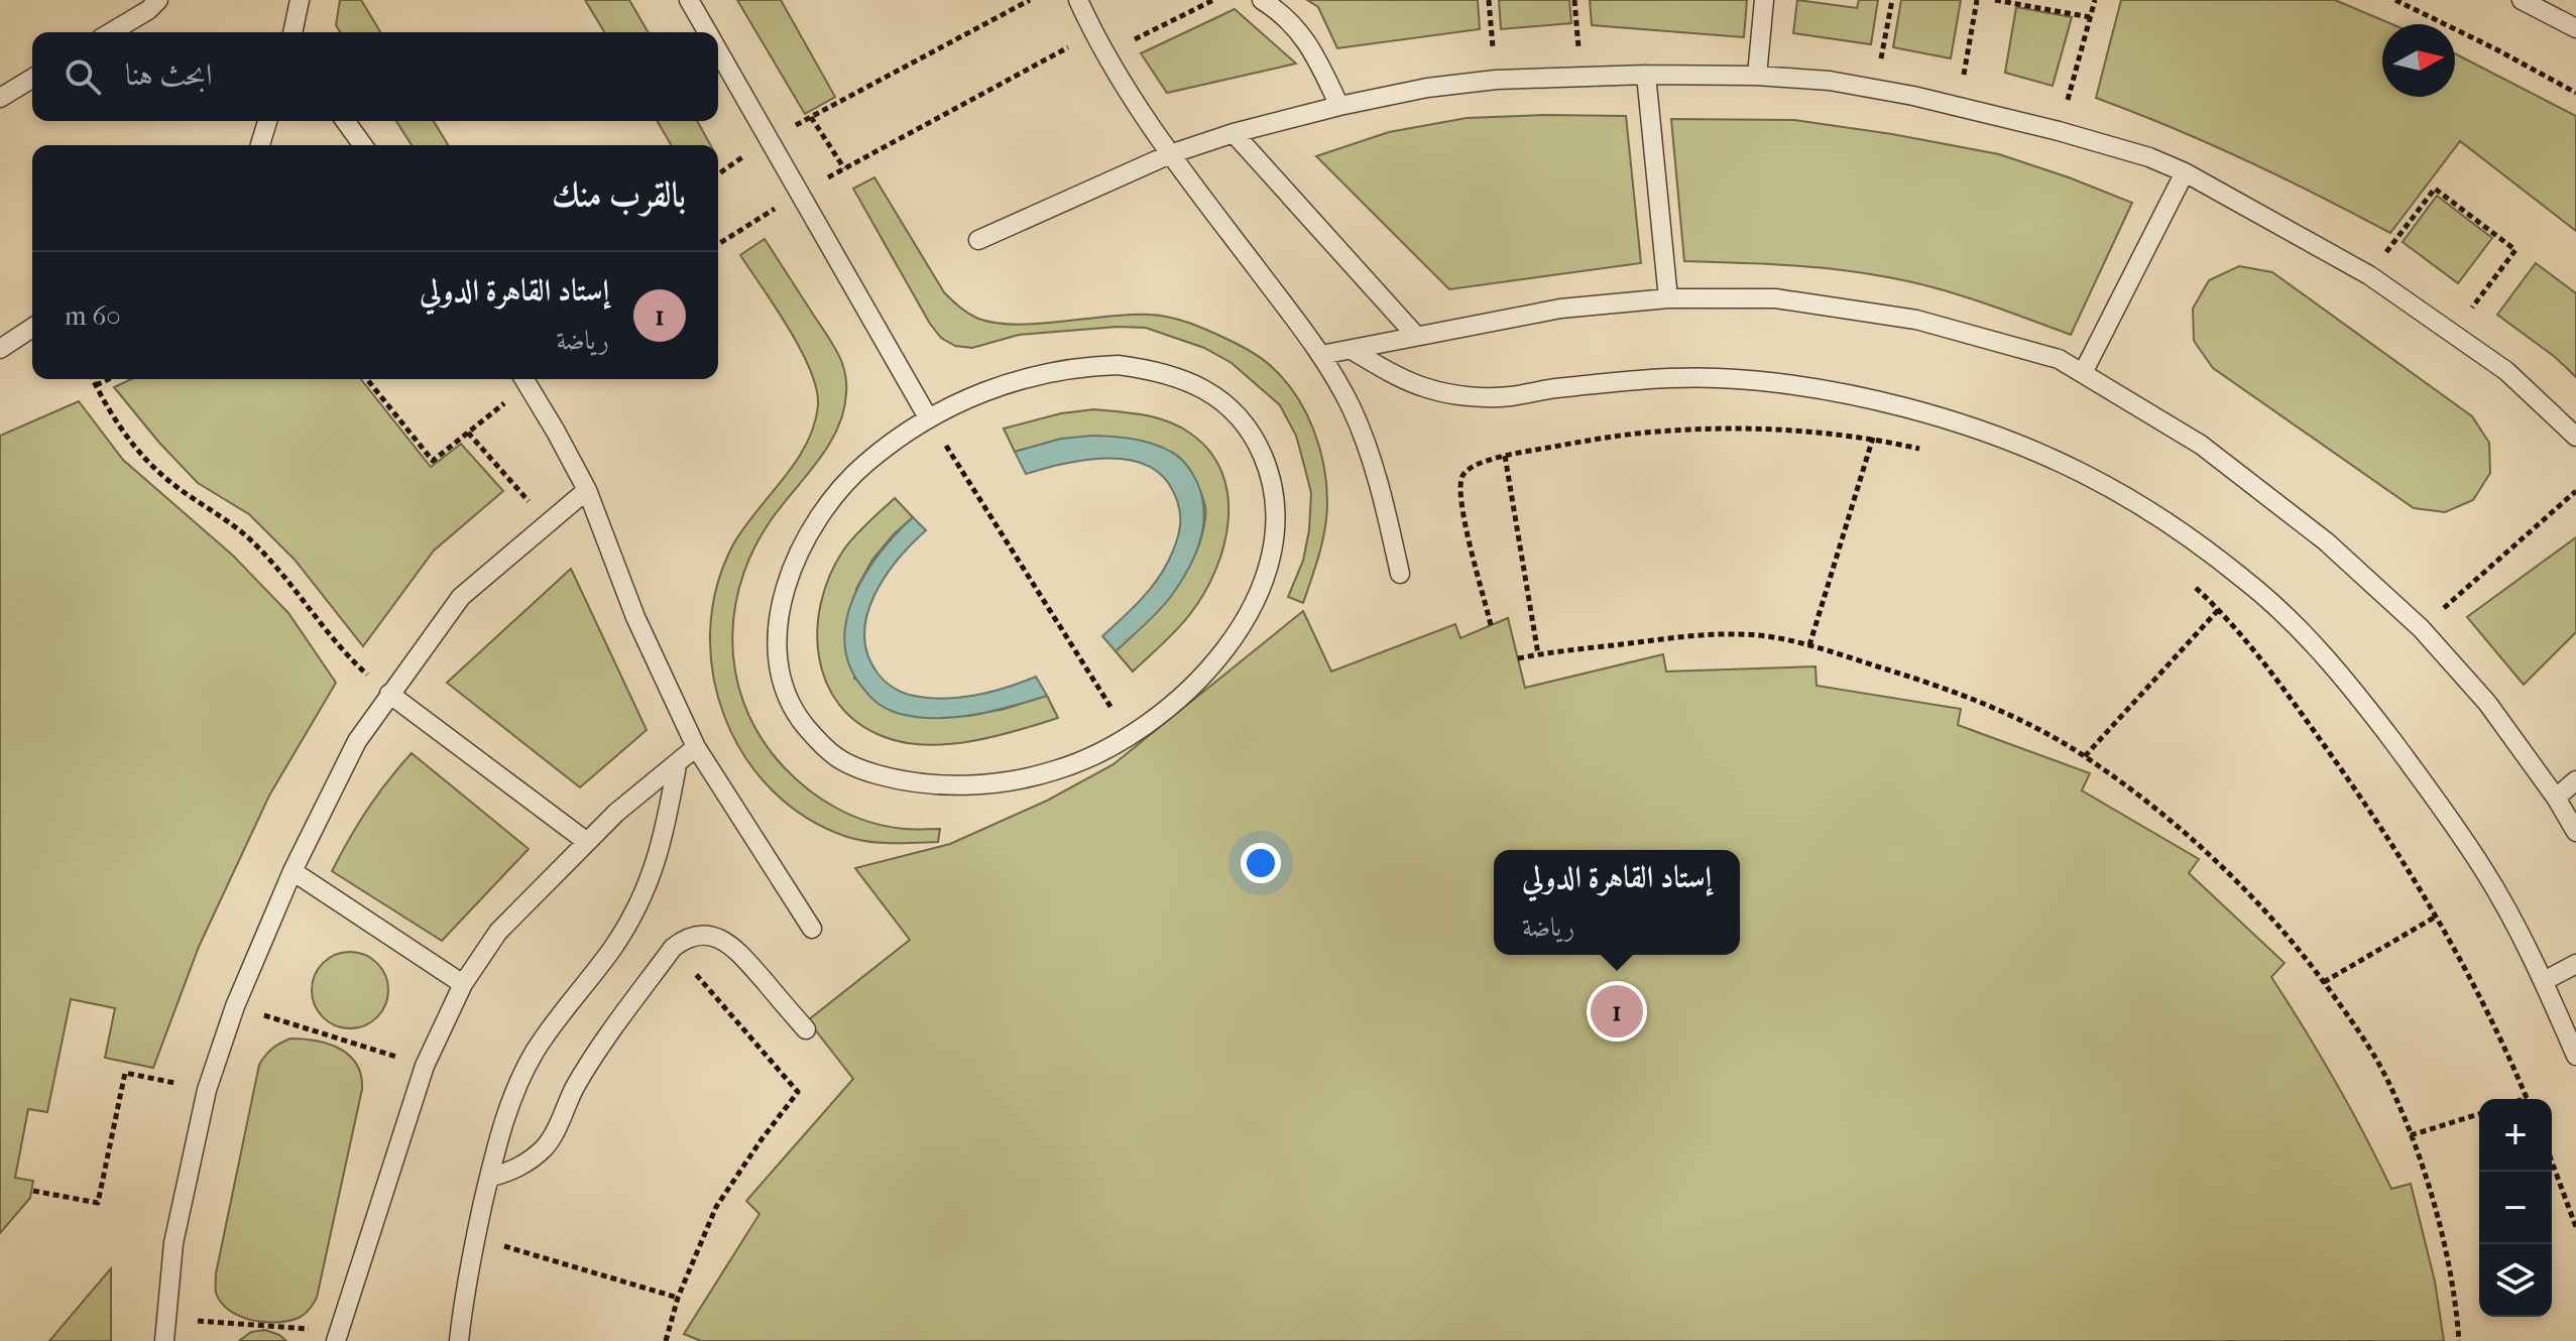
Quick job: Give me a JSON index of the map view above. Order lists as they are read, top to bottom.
{
  "north": "right",
  "page": {
    "search": "ابحث هنا",
    "heading": "بالقرب منك",
    "list": [
      {
        "mark": "1",
        "name": "إستاد القاهرة الدولي",
        "note": "رياضة",
        "value": "60 m"
      }
    ],
    "popup": ["إستاد القاهرة الدولي", "رياضة"],
    "pins": "1",
    "map_buttons": ["+", "−"]
  }
}
